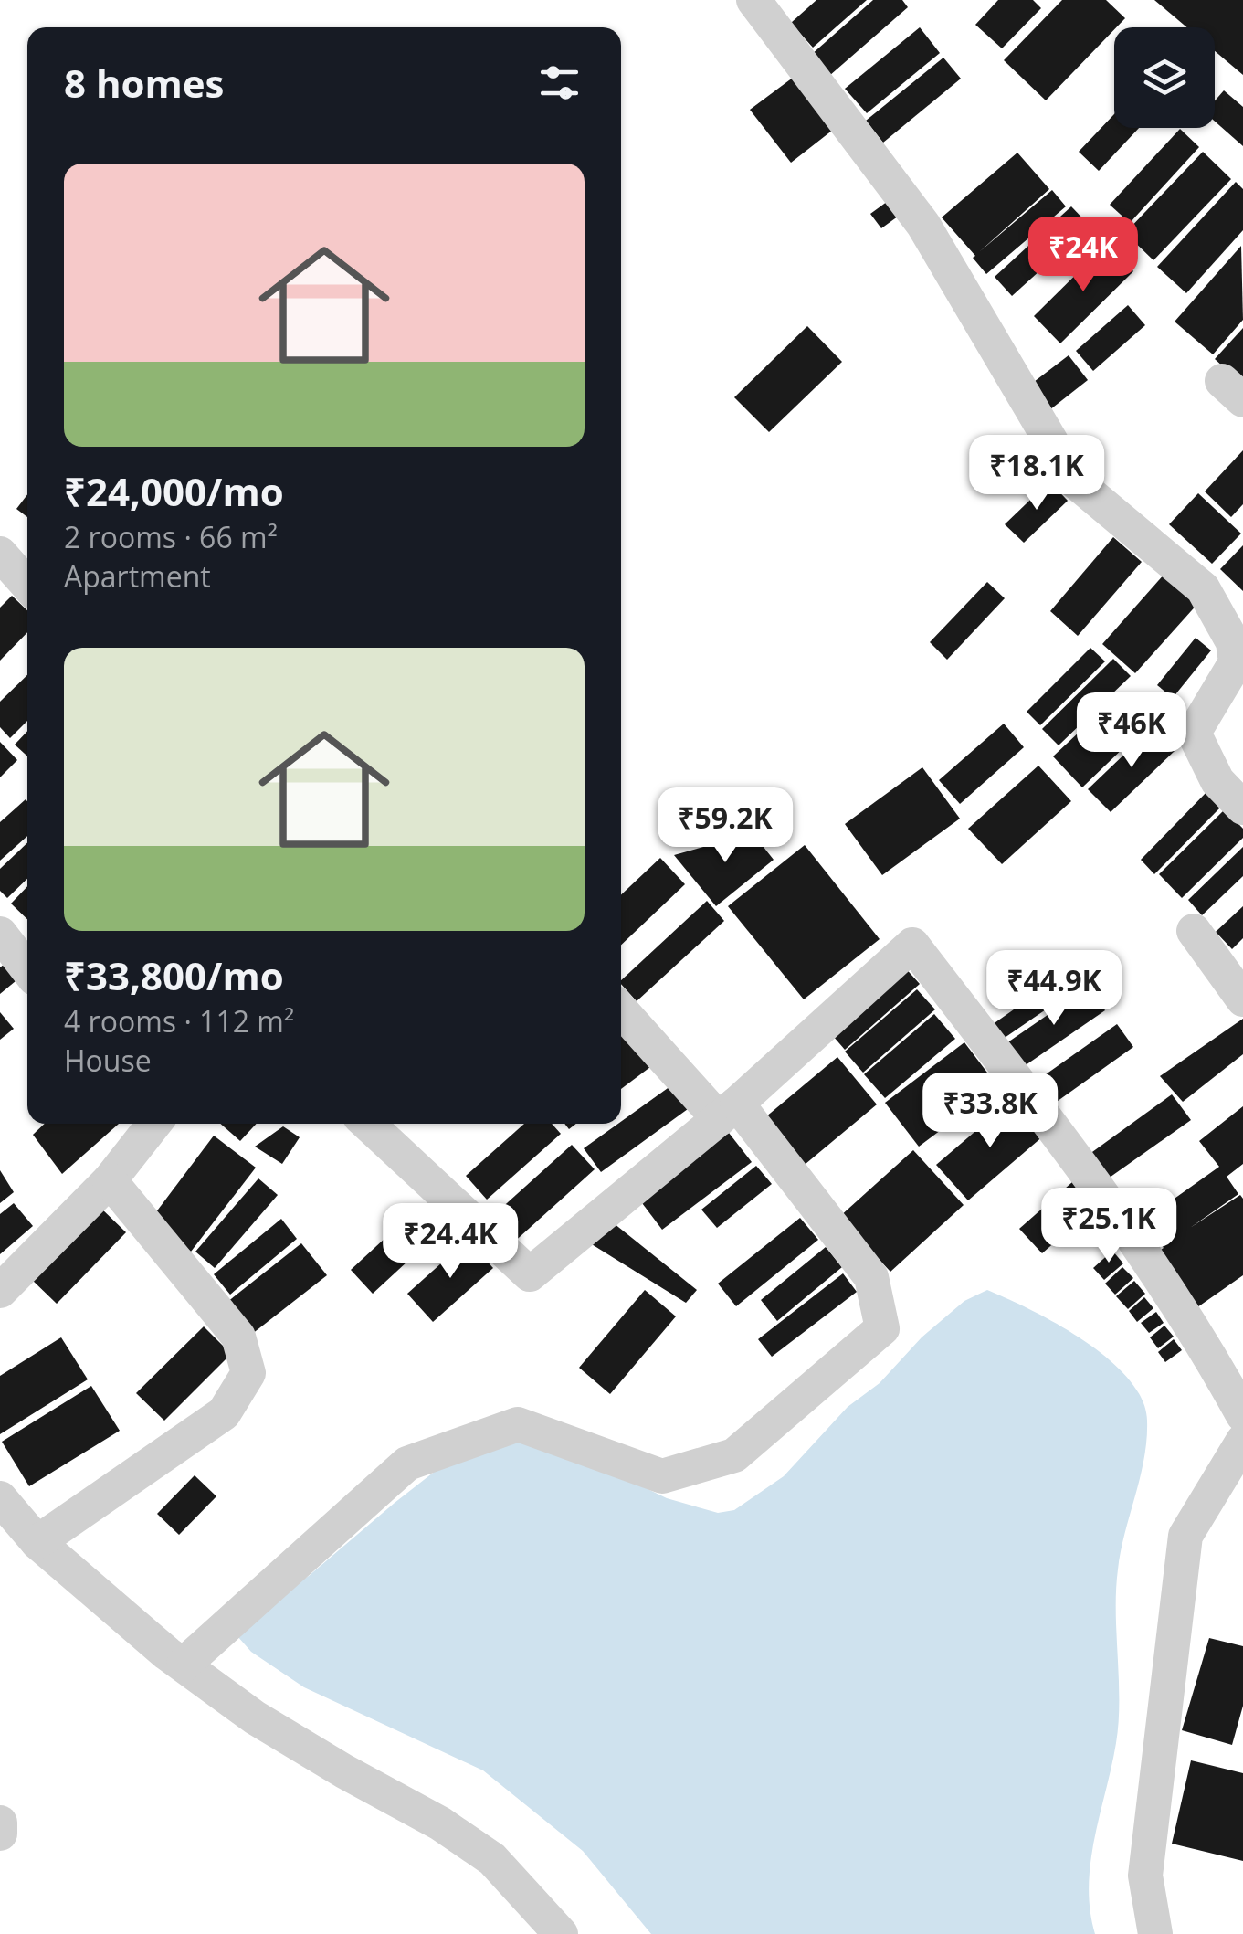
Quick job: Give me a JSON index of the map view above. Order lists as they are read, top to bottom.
{
  "page": {
    "heading": "8 homes",
    "list": [
      {
        "name": "₹24,000/mo",
        "note": "2 rooms · 66 m² · Apartment"
      },
      {
        "name": "₹33,800/mo",
        "note": "4 rooms · 112 m² · House"
      }
    ],
    "price": [
      "₹24K",
      "₹18.1K",
      "₹46K",
      "₹59.2K",
      "₹44.9K",
      "₹33.8K",
      "₹25.1K",
      "₹24.4K"
    ]
  }
}
